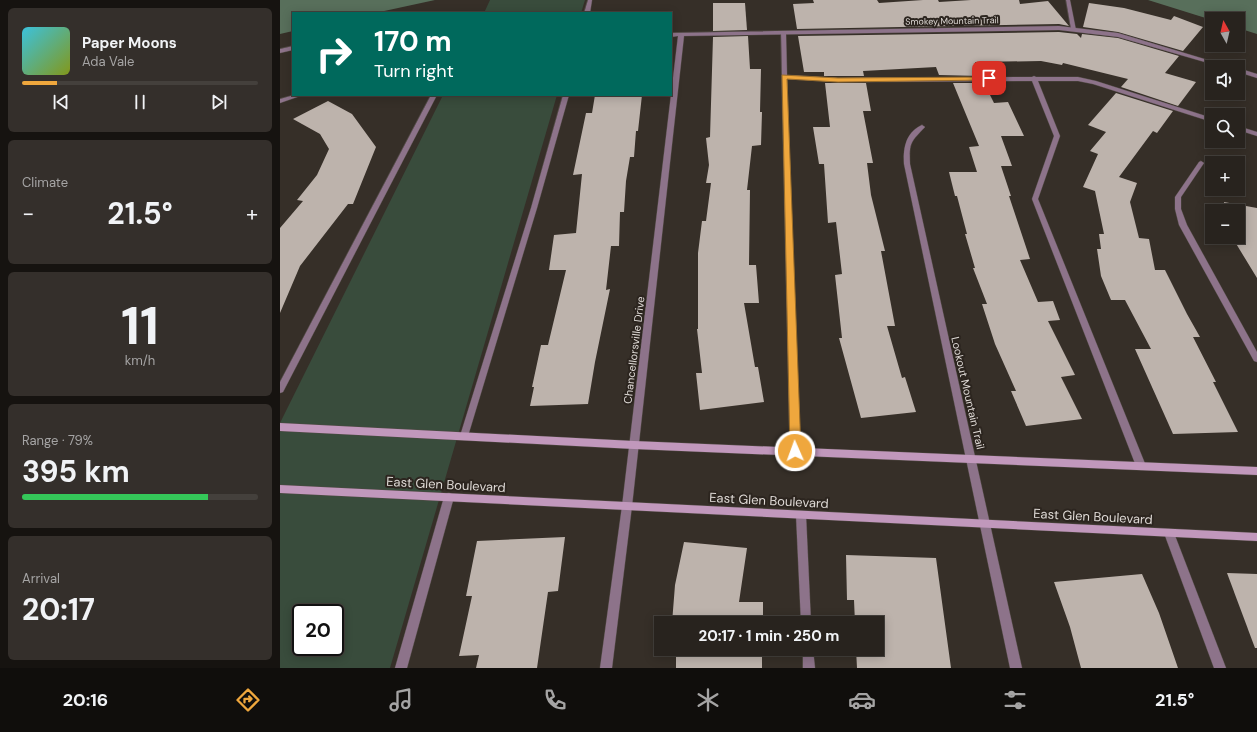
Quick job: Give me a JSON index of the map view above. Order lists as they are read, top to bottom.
{
  "streets": {
    "main road": ["East Glen Boulevard"],
    "street": ["Smokey Mountain Trail", "Chancellorsville Drive", "Lookout Mountain Trail"]
  },
  "crossings": [
    ["Smokey Mountain Trail", "Chancellorsville Drive"],
    ["Chancellorsville Drive", "East Glen Boulevard"],
    ["Lookout Mountain Trail", "East Glen Boulevard"]
  ],
  "north": "top",
  "page": {
    "map_buttons": ["+", "−"],
    "turn": ["170 m", "Turn right"],
    "song": ["Paper Moons", "Ada Vale"],
    "tile": [
      "Climate",
      ["11", "km/h"],
      ["Range · 79%", "395 km"],
      ["Arrival", "20:17"]
    ],
    "heat": ["−", "21.5°", "+"],
    "limit": "20",
    "trip": "20:17 · 1 min · 250 m",
    "tabs": ["20:16", "21.5°"]
  }
}
